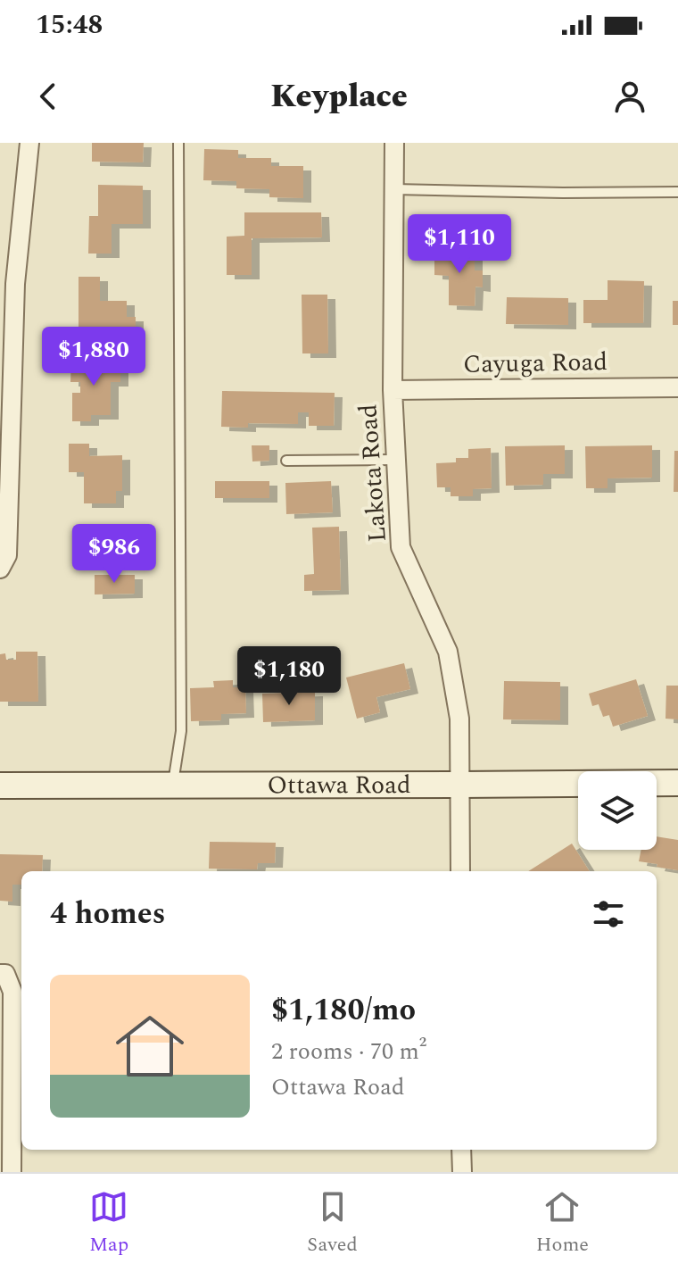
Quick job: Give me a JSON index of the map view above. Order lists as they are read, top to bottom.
{
  "streets": {
    "street": ["Cayuga Road", "Lakota Road", "Ottawa Road"]
  },
  "crossings": [
    ["Cayuga Road", "Lakota Road"],
    ["Lakota Road", "Ottawa Road"]
  ],
  "page": {
    "status": "15:48",
    "header": "Keyplace",
    "price": [
      "$1,110",
      "$1,880",
      "$986",
      "$1,180"
    ],
    "heading": "4 homes",
    "list": [
      {
        "name": "$1,180/mo",
        "note": "2 rooms · 70 m² · Ottawa Road"
      }
    ],
    "tabs": ["Map", "Saved", "Home"]
  }
}
